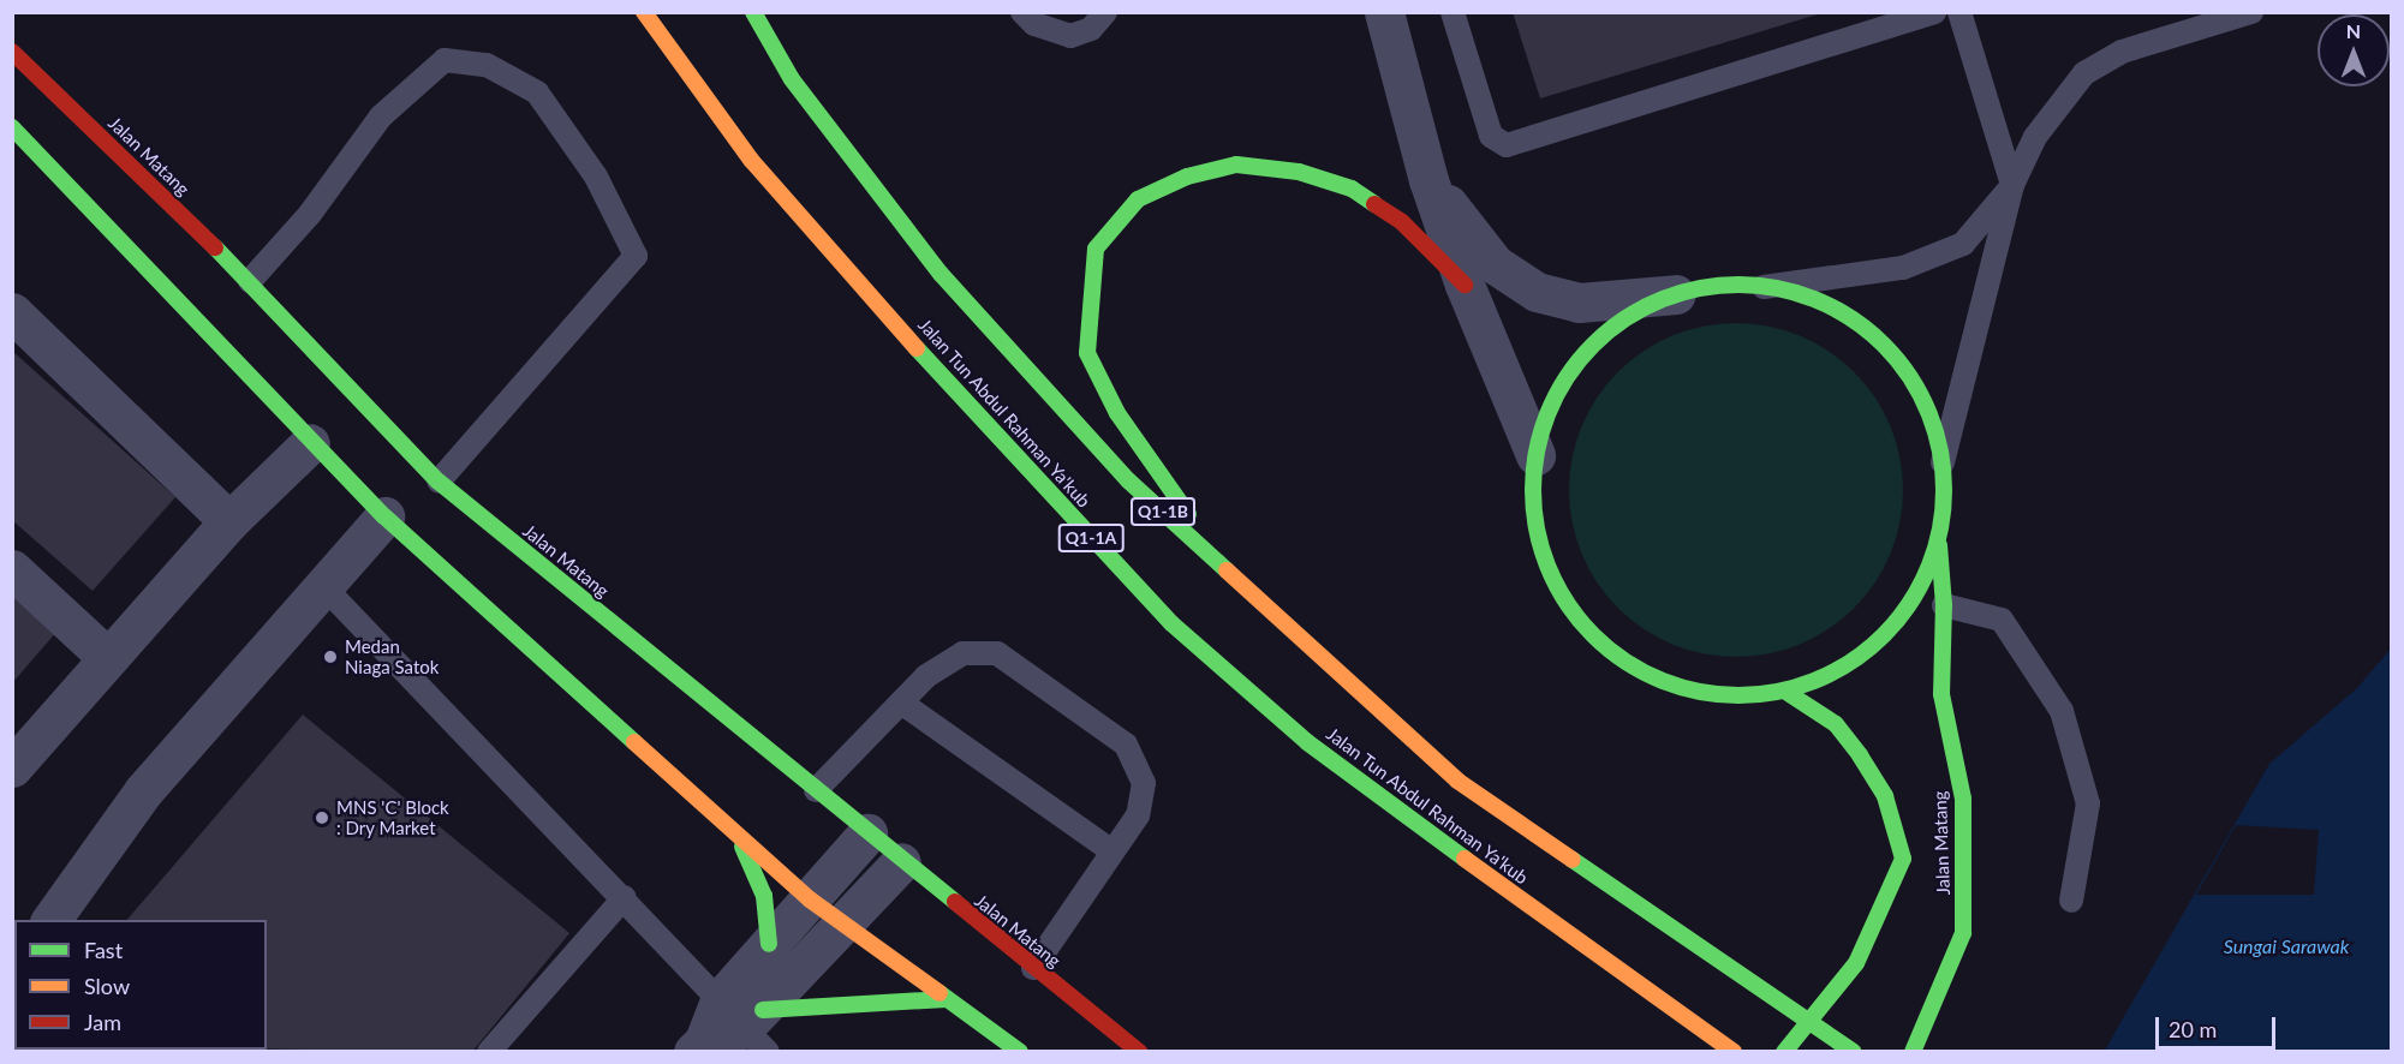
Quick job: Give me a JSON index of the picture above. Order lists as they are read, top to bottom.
{
  "streets": {
    "main road": [
      "Jalan Matang",
      "Jalan Tun Abdul Rahman Ya'kub",
      "Q1-1B",
      "Q1-1A"
    ]
  },
  "water": ["Sungai Sarawak"],
  "places": ["Medan Niaga Satok", "MNS 'C' Block : Dry Market"],
  "legend": ["Fast", "Slow", "Jam"],
  "scale_bar": "20 m",
  "north": "top"
}
